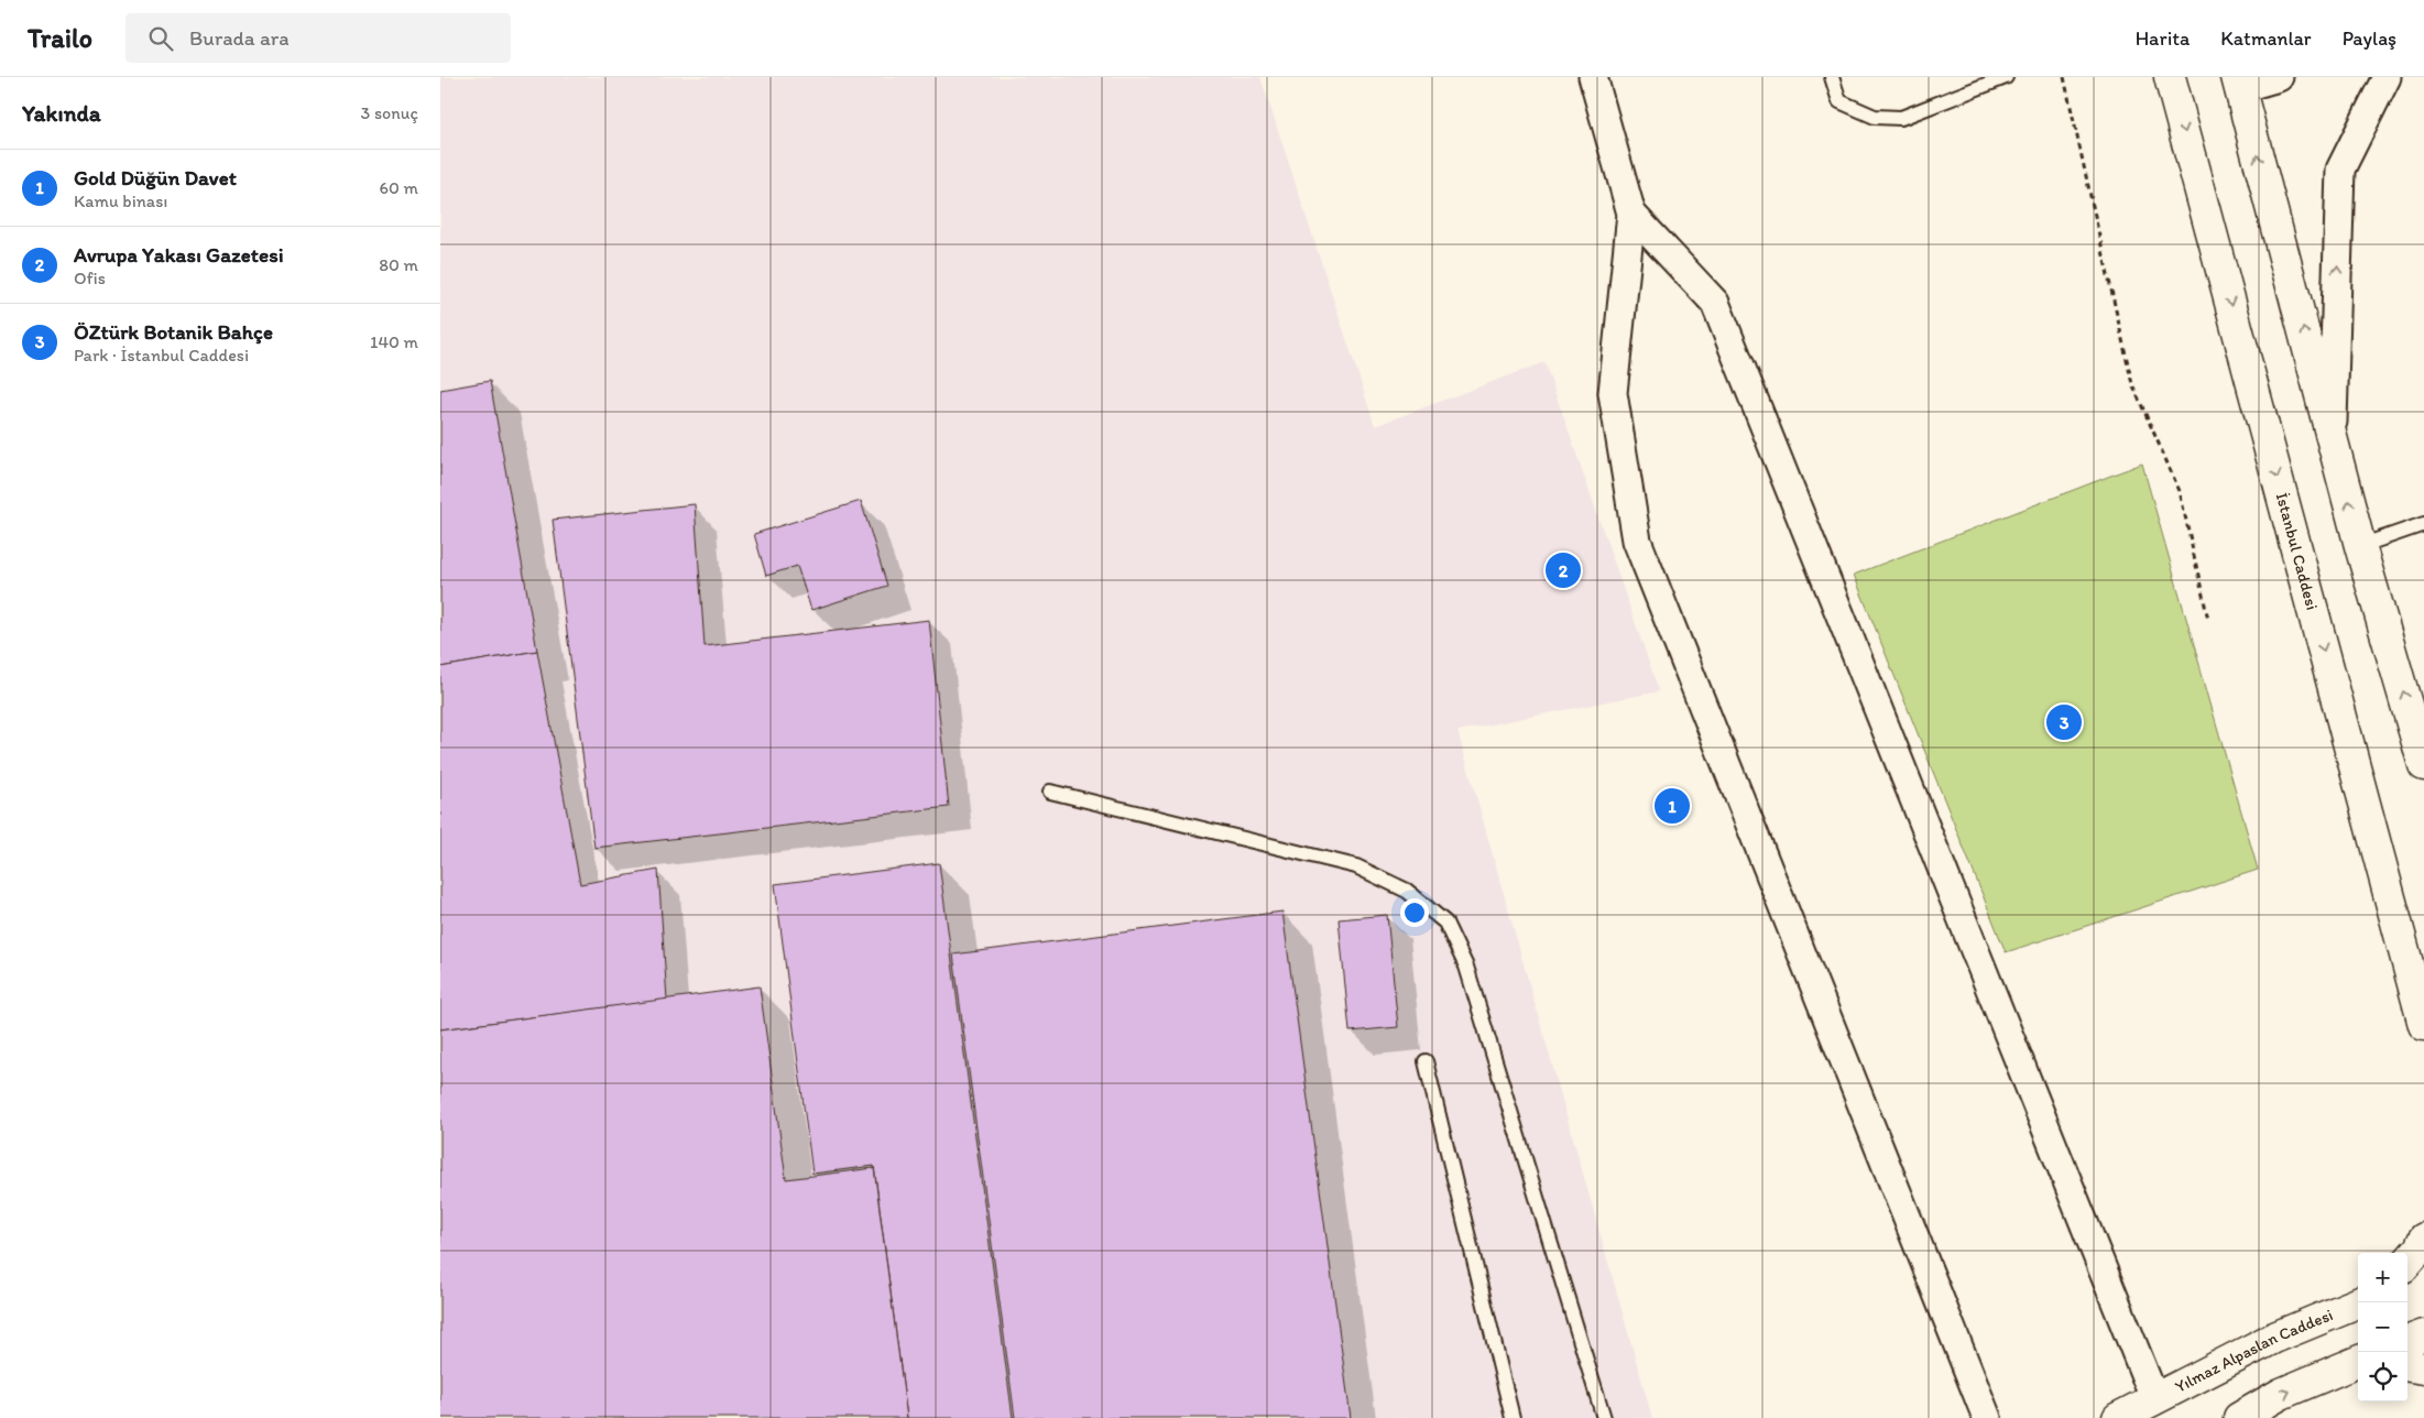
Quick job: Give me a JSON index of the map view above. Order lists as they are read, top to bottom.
{
  "streets": {
    "main road": ["İstanbul Caddesi", "Yılmaz Alpaslan Caddesi"]
  },
  "page": {
    "header": "Trailo",
    "search": "Burada ara",
    "nav": ["Harita", "Katmanlar", "Paylaş"],
    "heading": ["Yakında", "3 sonuç"],
    "list": [
      {
        "mark": "1",
        "name": "Gold Düğün Davet",
        "note": "Kamu binası",
        "value": "60 m"
      },
      {
        "mark": "2",
        "name": "Avrupa Yakası Gazetesi",
        "note": "Ofis",
        "value": "80 m"
      },
      {
        "mark": "3",
        "name": "ÖZtürk Botanik Bahçe",
        "note": "Park · İstanbul Caddesi",
        "value": "140 m"
      }
    ],
    "pins": ["2", "3", "1"],
    "map_buttons": ["+", "−"]
  }
}
